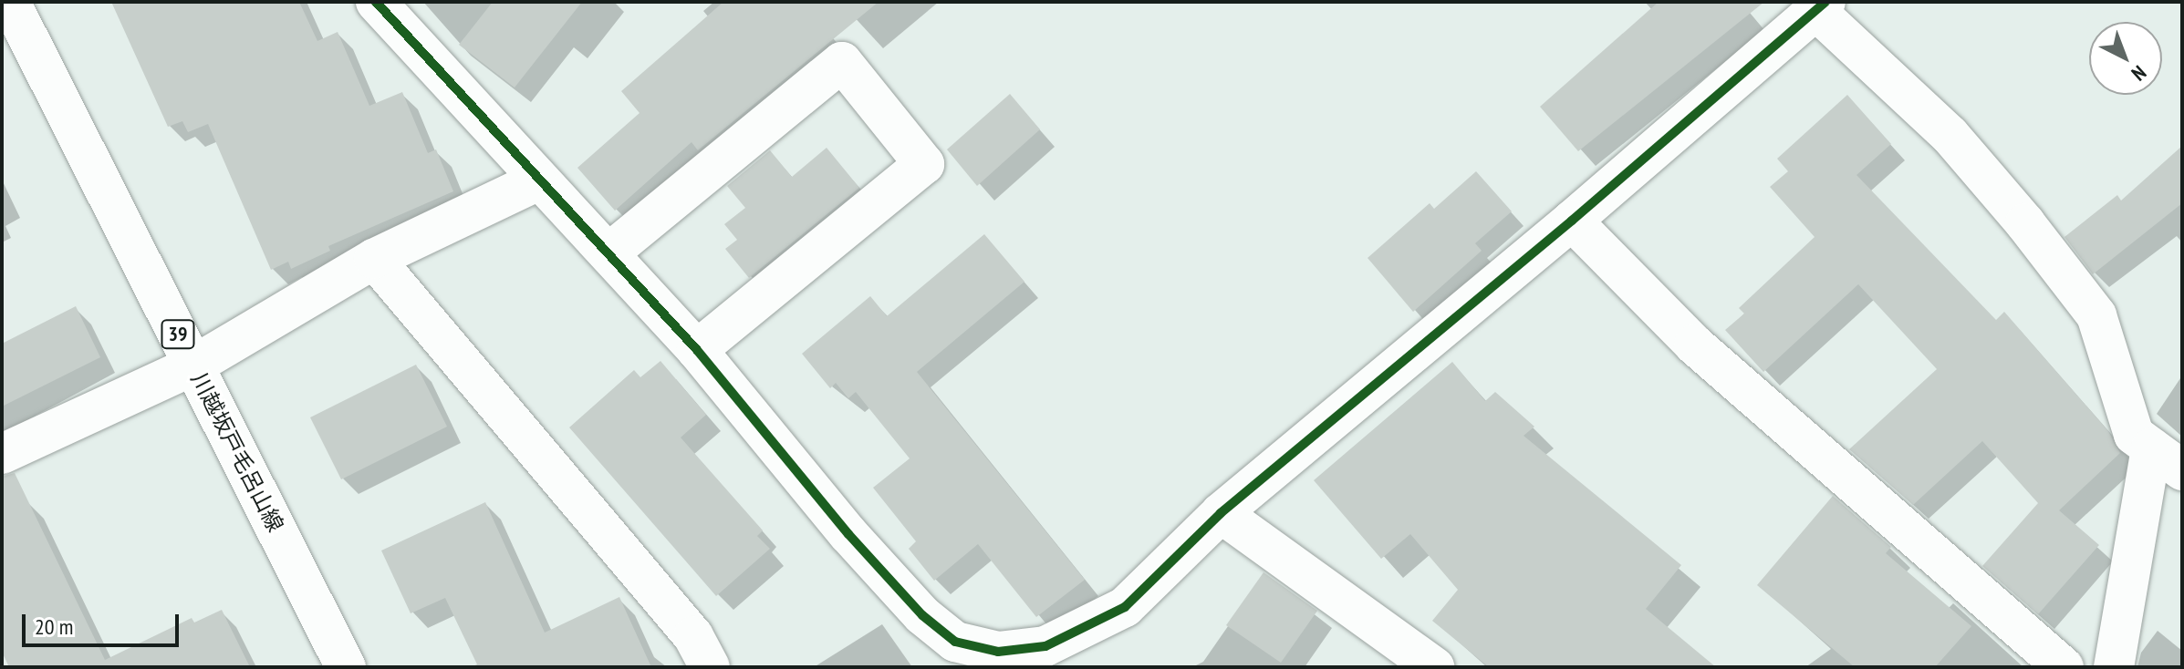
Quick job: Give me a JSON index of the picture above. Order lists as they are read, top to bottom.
{
  "streets": {
    "street": ["39", "川越坂戸毛呂山線"]
  },
  "scale_bar": "20 m",
  "north": "bottom right"
}
